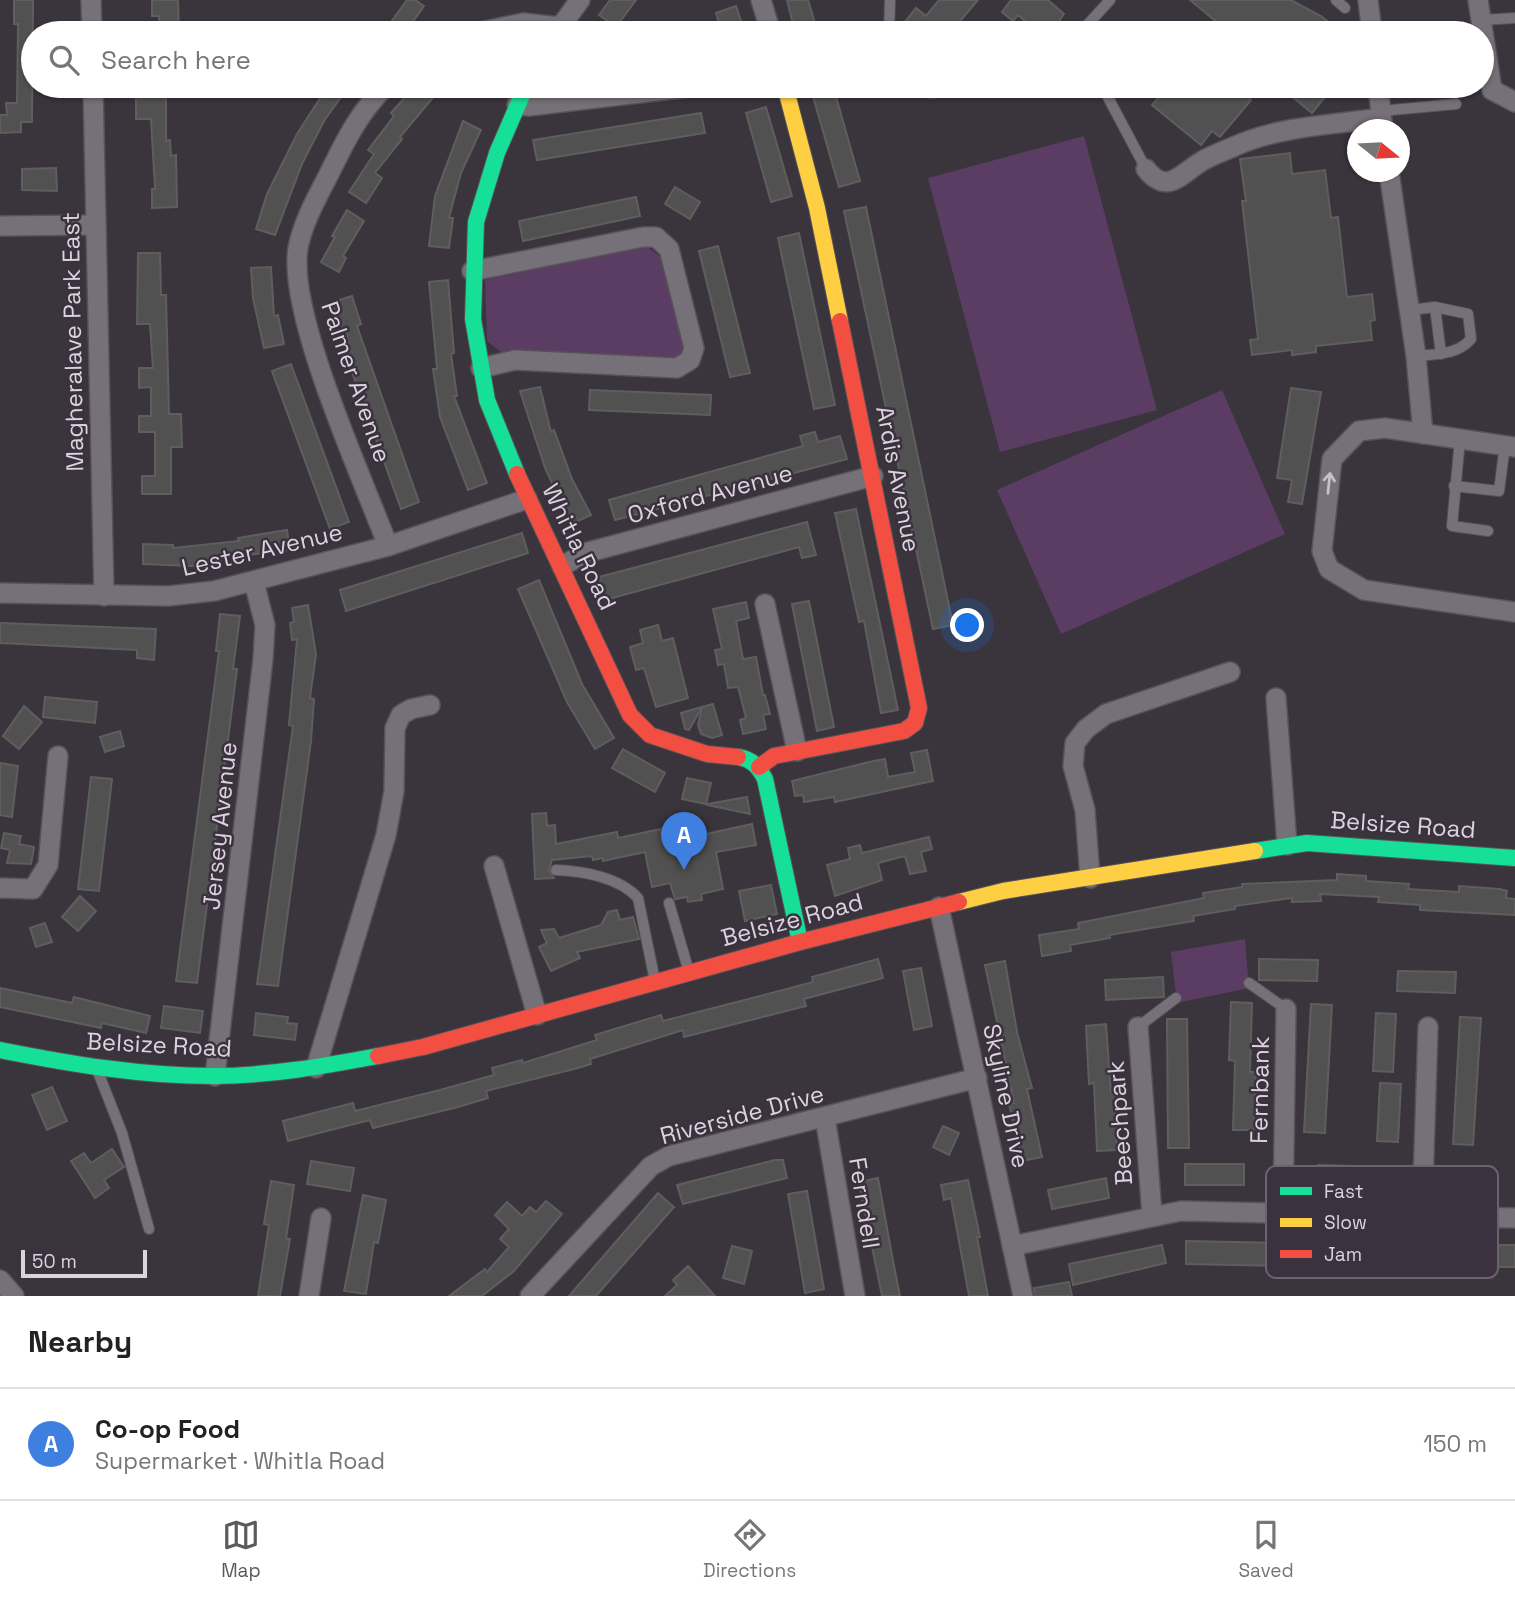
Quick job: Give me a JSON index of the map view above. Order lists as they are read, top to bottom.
{
  "streets": {
    "street": [
      "Magheralave Park East",
      "Palmer Avenue",
      "Ardis Avenue",
      "Oxford Avenue",
      "Whitla Road",
      "Lester Avenue",
      "Belsize Road",
      "Jersey Avenue",
      "Fernbank",
      "Skyline Drive",
      "Riverside Drive",
      "Beechpark",
      "Ferndell"
    ]
  },
  "crossings": [
    ["Magheralave Park East", "Lester Avenue"],
    ["Palmer Avenue", "Lester Avenue"],
    ["Ardis Avenue", "Oxford Avenue"],
    ["Ardis Avenue", "Whitla Road"],
    ["Oxford Avenue", "Whitla Road"],
    ["Whitla Road", "Lester Avenue"],
    ["Lester Avenue", "Jersey Avenue"],
    ["Belsize Road", "Jersey Avenue"],
    ["Belsize Road", "Skyline Drive"],
    ["Skyline Drive", "Riverside Drive"],
    ["Riverside Drive", "Ferndell"]
  ],
  "legend": ["Fast", "Slow", "Jam"],
  "scale_bar": "50 m",
  "north": "right",
  "page": {
    "search": "Search here",
    "pins": "A",
    "scale": "50 m",
    "heading": "Nearby",
    "list": [
      {
        "mark": "A",
        "name": "Co-op Food",
        "note": "Supermarket · Whitla Road",
        "value": "150 m"
      }
    ],
    "nav": ["Map", "Directions", "Saved"]
  }
}
